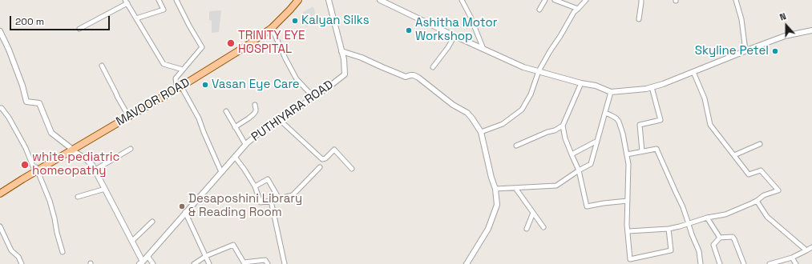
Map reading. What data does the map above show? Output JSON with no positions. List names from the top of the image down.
{
  "streets": {
    "main road": ["MAVOOR ROAD"],
    "street": ["PUTHIYARA ROAD"]
  },
  "places": [
    "Kalyan Silks",
    "Ashitha Motor Workshop",
    "TRINITY EYE HOSPITAL",
    "Skyline Petel",
    "Vasan Eye Care",
    "white pediatric homeopathy",
    "Desaposhini Library & Reading Room"
  ],
  "scale_bar": "200 m",
  "north": "top"
}
